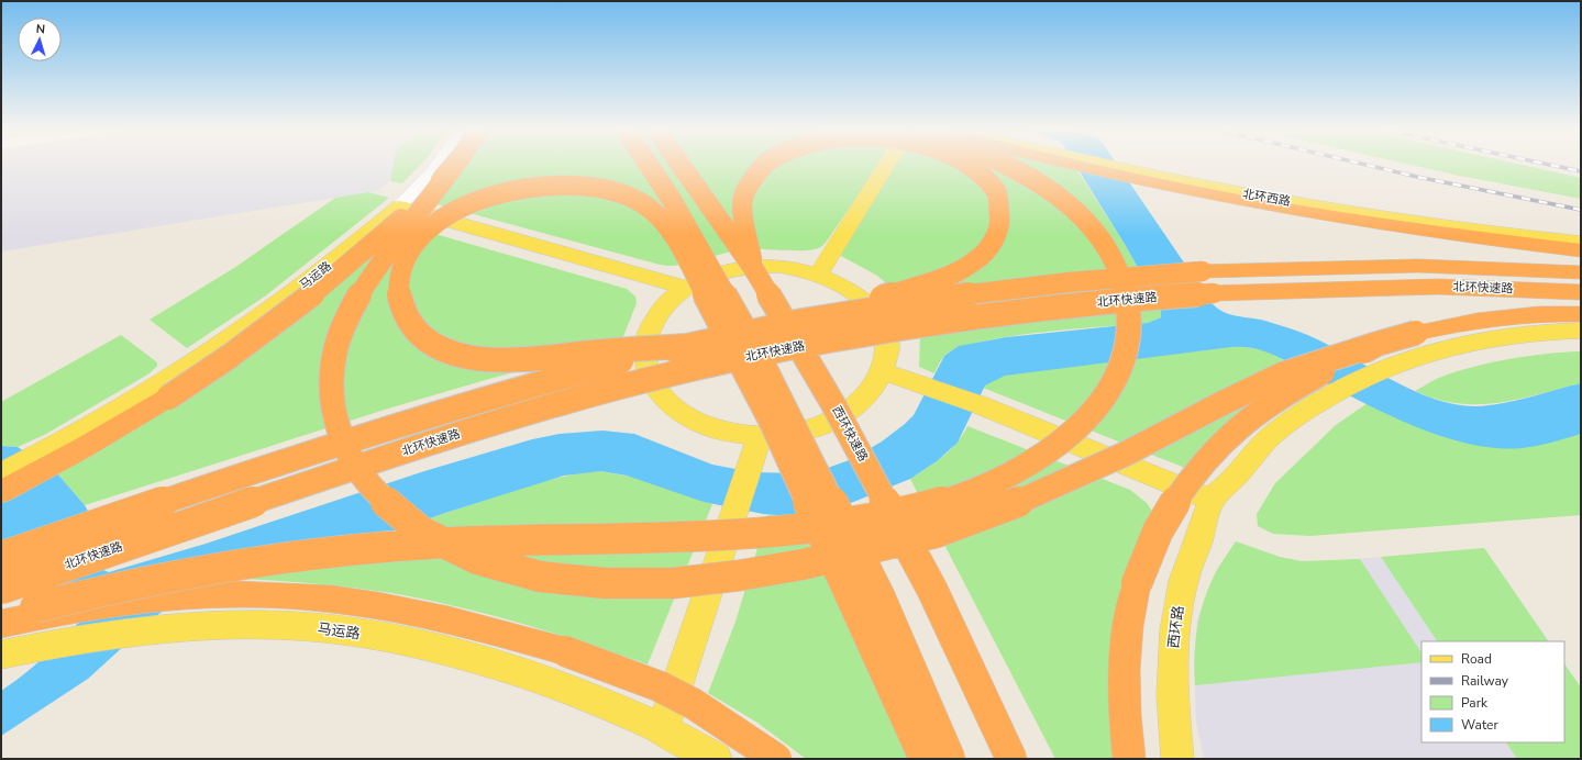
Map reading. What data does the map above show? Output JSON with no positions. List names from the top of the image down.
{
  "streets": {
    "highway": ["北环快速路", "西环快速路"],
    "main road": ["北环西路", "马运路", "西环路"]
  },
  "legend": [
    "Road",
    "Railway",
    "Park",
    "Water"
  ],
  "north": "top"
}
